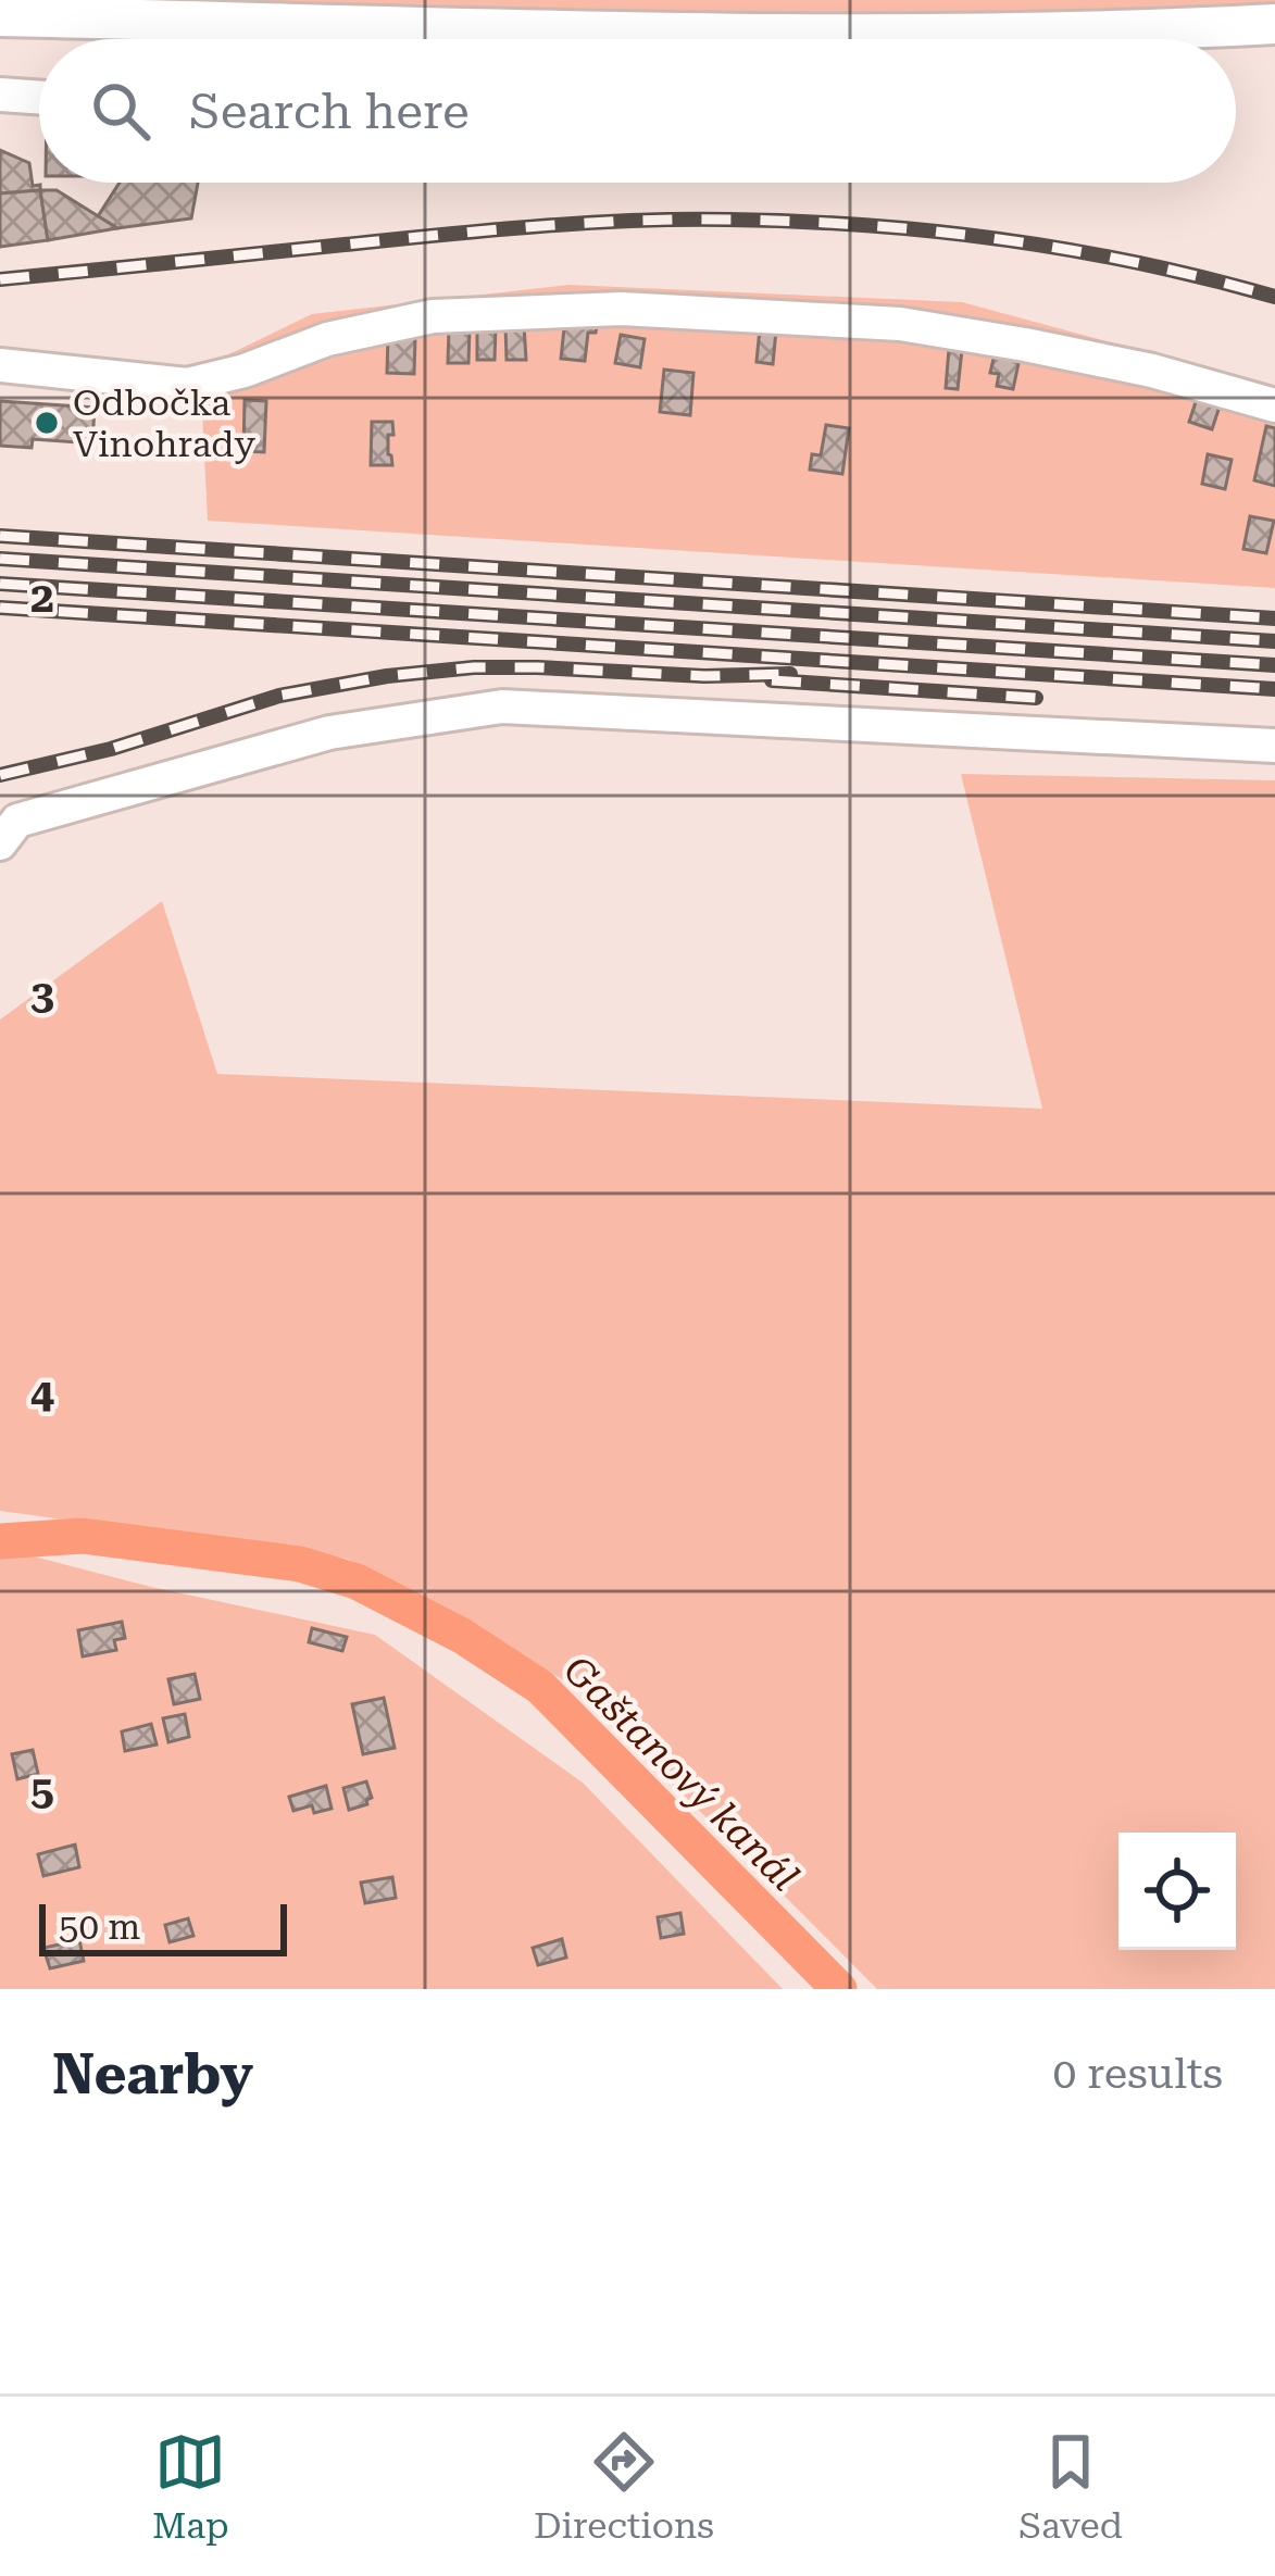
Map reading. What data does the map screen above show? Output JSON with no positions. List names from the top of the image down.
{
  "water": ["Gaštanový kanál"],
  "places": ["Odbočka Vinohrady"],
  "scale_bar": "50 m",
  "page": {
    "search": "Search here",
    "scale": "50 m",
    "heading": ["Nearby", "0 results"],
    "nav": ["Map", "Directions", "Saved"]
  },
  "grid": {
    "rows": [
      "2",
      "3",
      "4",
      "5"
    ]
  }
}
